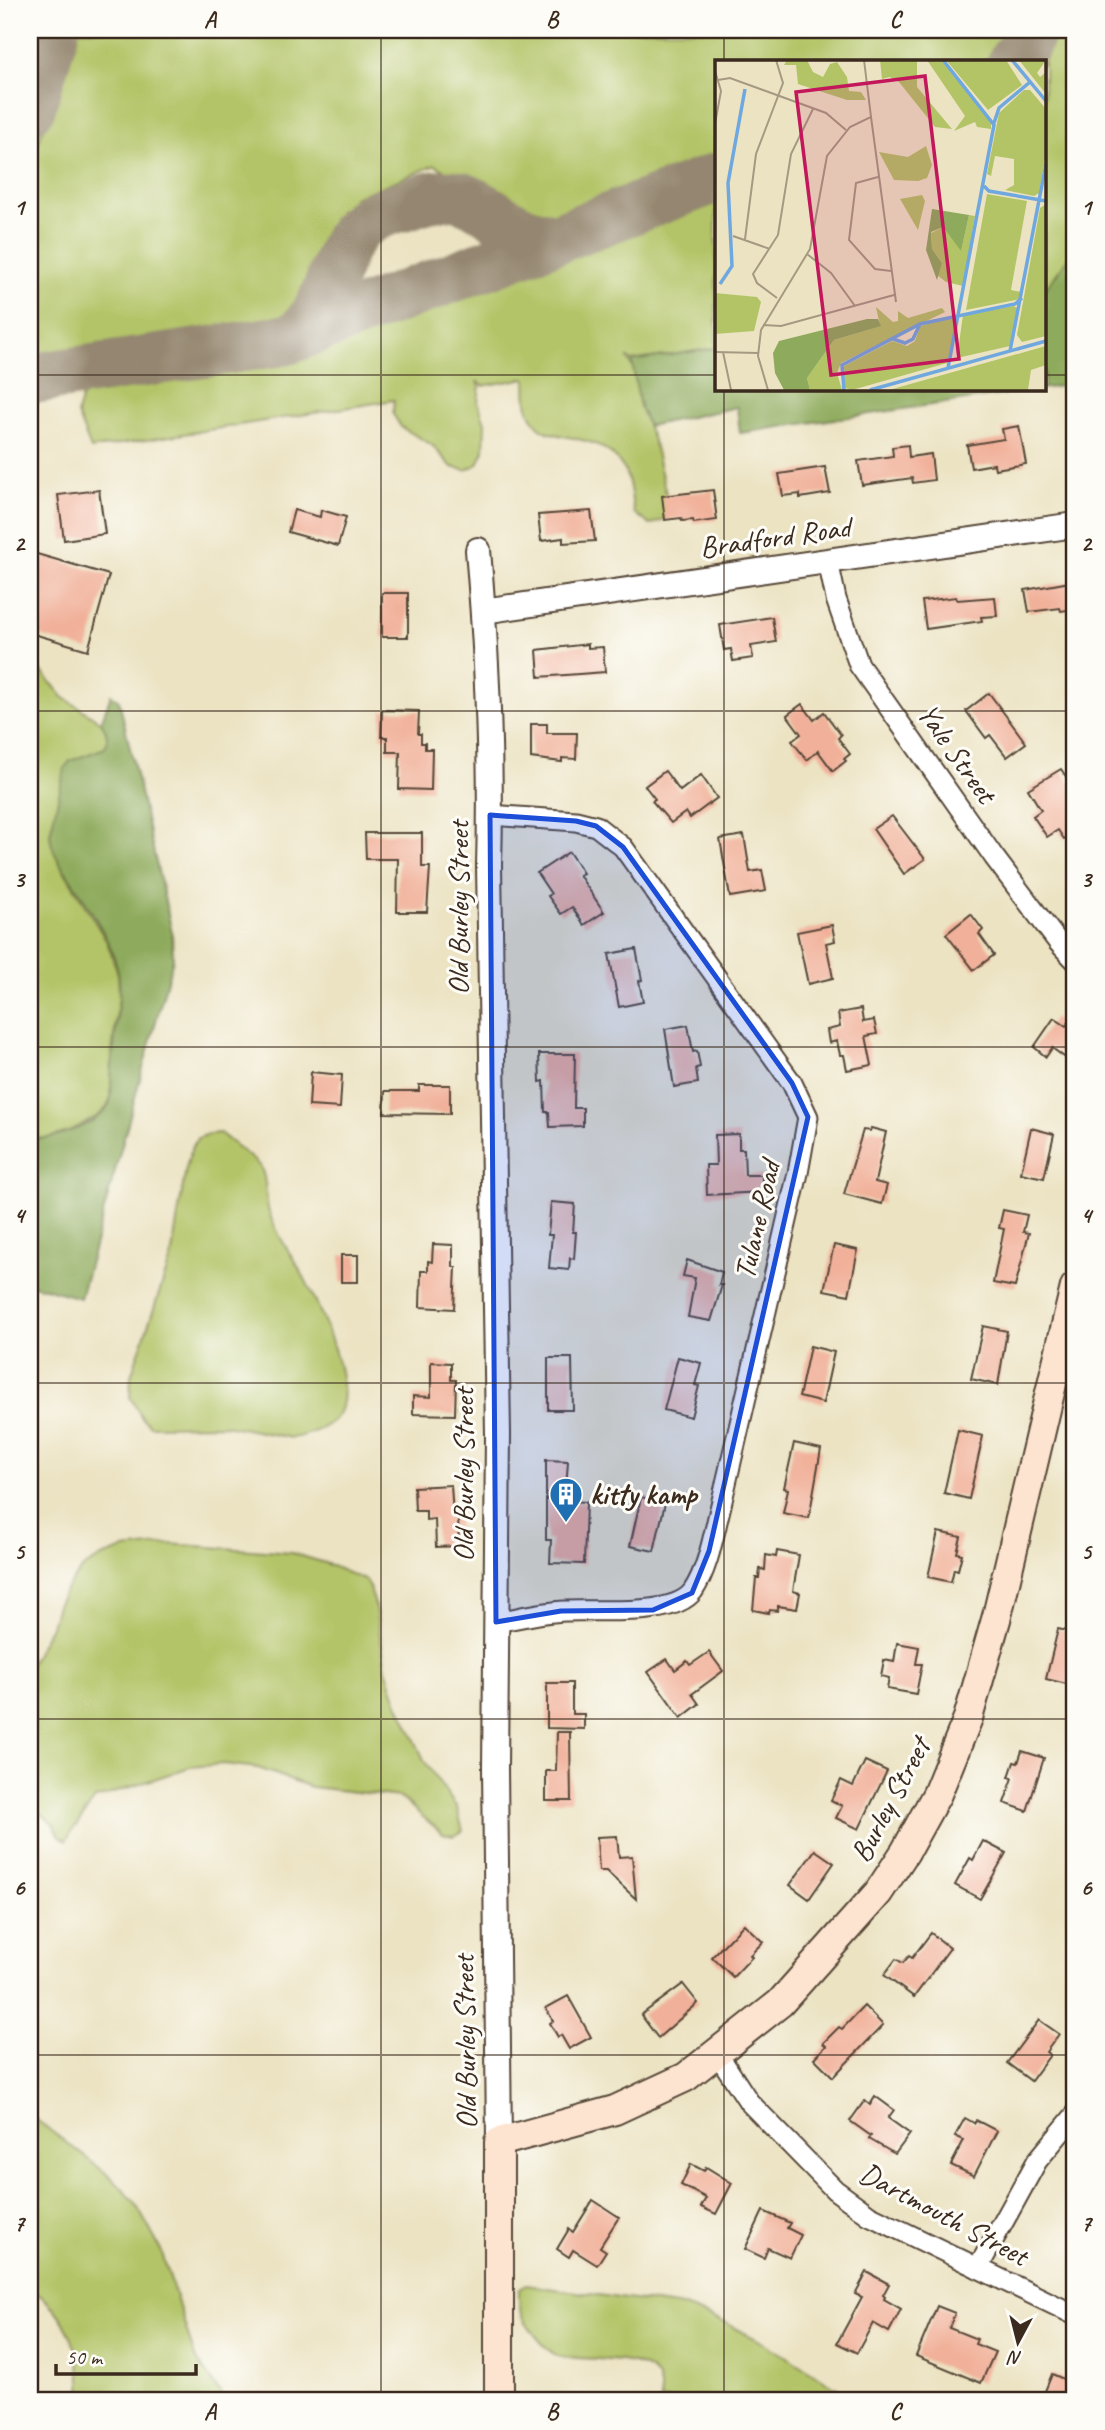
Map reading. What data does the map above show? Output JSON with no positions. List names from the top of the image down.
{
  "streets": {
    "main road": ["Old Burley Street", "Burley Street"],
    "street": [
      "Bradford Road",
      "Yale Street",
      "Tulane Road",
      "Dartmouth Street"
    ]
  },
  "crossings": [
    ["Bradford Road", "Yale Street"],
    ["Bradford Road", "Old Burley Street"],
    ["Old Burley Street", "Tulane Road"],
    ["Old Burley Street", "Burley Street"],
    ["Burley Street", "Dartmouth Street"]
  ],
  "places": {
    "building": ["kitty kamp"]
  },
  "scale_bar": "50 m",
  "north": "bottom",
  "grid": {
    "columns": ["A", "B", "C"],
    "rows": [
      "1",
      "2",
      "3",
      "4",
      "5",
      "6",
      "7"
    ]
  }
}
